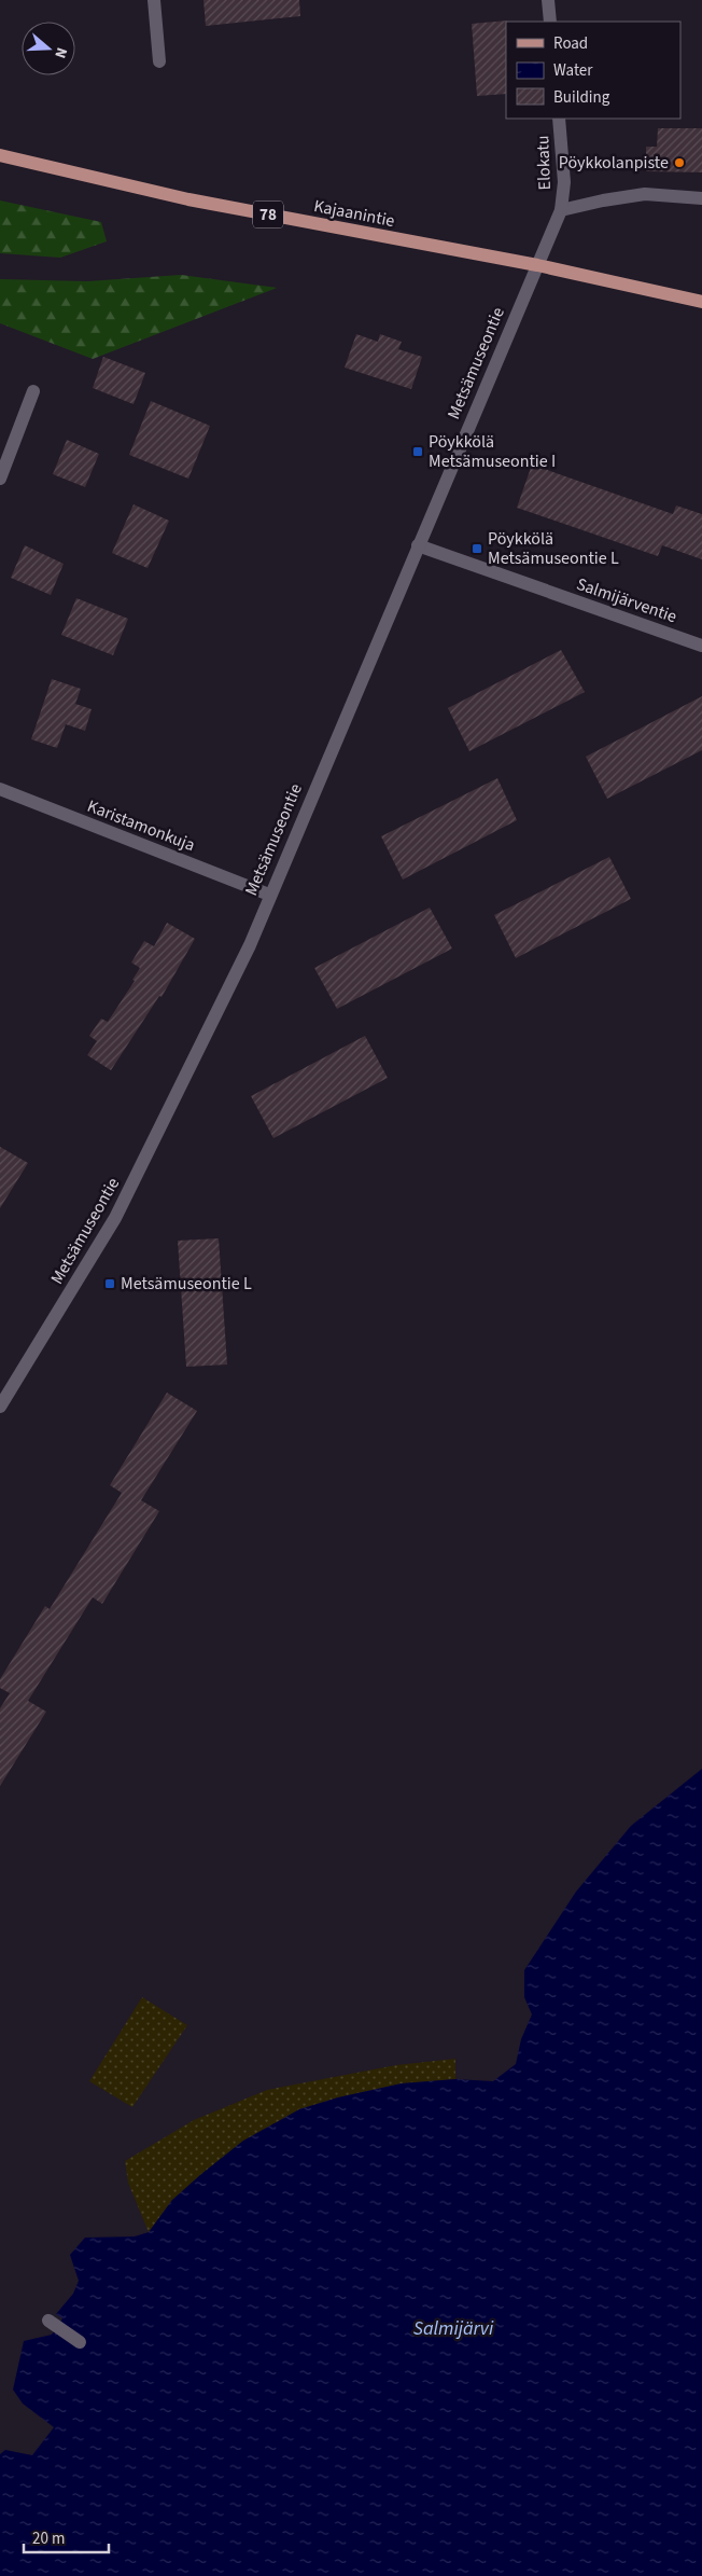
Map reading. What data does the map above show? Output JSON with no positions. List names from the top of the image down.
{
  "streets": {
    "main road": ["Kajaanintie", "78"],
    "street": [
      "Elokatu",
      "Metsämuseontie",
      "Salmijärventie",
      "Karistamonkuja"
    ]
  },
  "crossings": [
    ["Elokatu", "Kajaanintie"],
    ["Elokatu", "Metsämuseontie"],
    ["Kajaanintie", "Metsämuseontie"],
    ["Metsämuseontie", "Salmijärventie"],
    ["Metsämuseontie", "Karistamonkuja"]
  ],
  "water": ["Salmijärvi"],
  "places": {
    "other": ["Pöykkolanpiste"],
    "transit": ["Pöykkölä Metsämuseontie I", "Pöykkölä Metsämuseontie L", "Metsämuseontie L"]
  },
  "legend": ["Road", "Water", "Building"],
  "scale_bar": "20 m",
  "north": "right"
}
